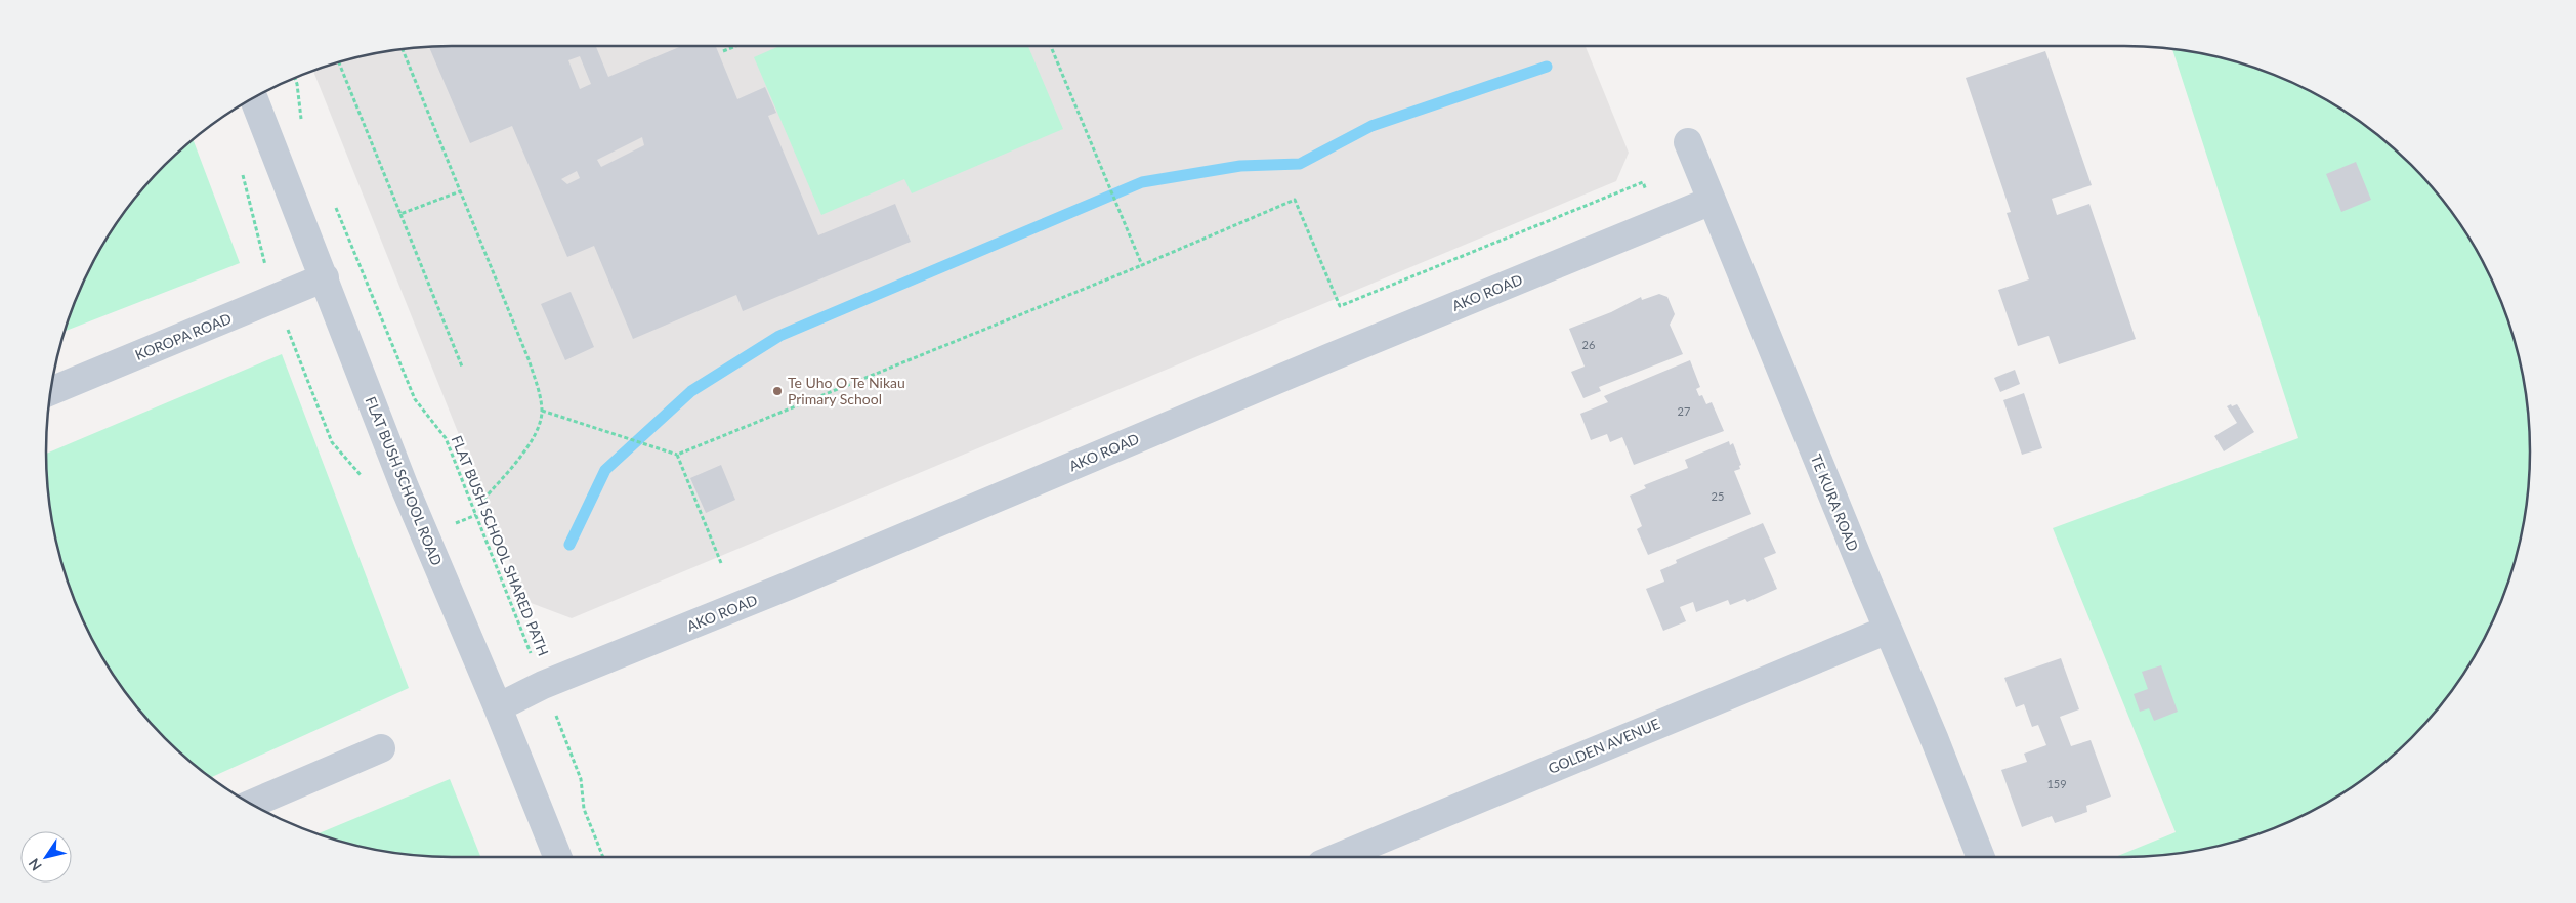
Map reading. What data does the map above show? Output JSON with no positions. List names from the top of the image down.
{
  "streets": {
    "street": [
      "AKO ROAD",
      "KOROPA ROAD",
      "FLAT BUSH SCHOOL ROAD",
      "TE KURA ROAD",
      "GOLDEN AVENUE"
    ],
    "path": ["FLAT BUSH SCHOOL SHARED PATH"]
  },
  "crossings": [
    ["AKO ROAD", "FLAT BUSH SCHOOL ROAD"],
    ["AKO ROAD", "TE KURA ROAD"],
    ["AKO ROAD", "FLAT BUSH SCHOOL SHARED PATH"],
    ["KOROPA ROAD", "FLAT BUSH SCHOOL ROAD"],
    ["TE KURA ROAD", "GOLDEN AVENUE"]
  ],
  "places": ["Te Uho O Te Nikau Primary School"],
  "house_numbers": [
    "26",
    "27",
    "25",
    "159"
  ],
  "north": "bottom left"
}
